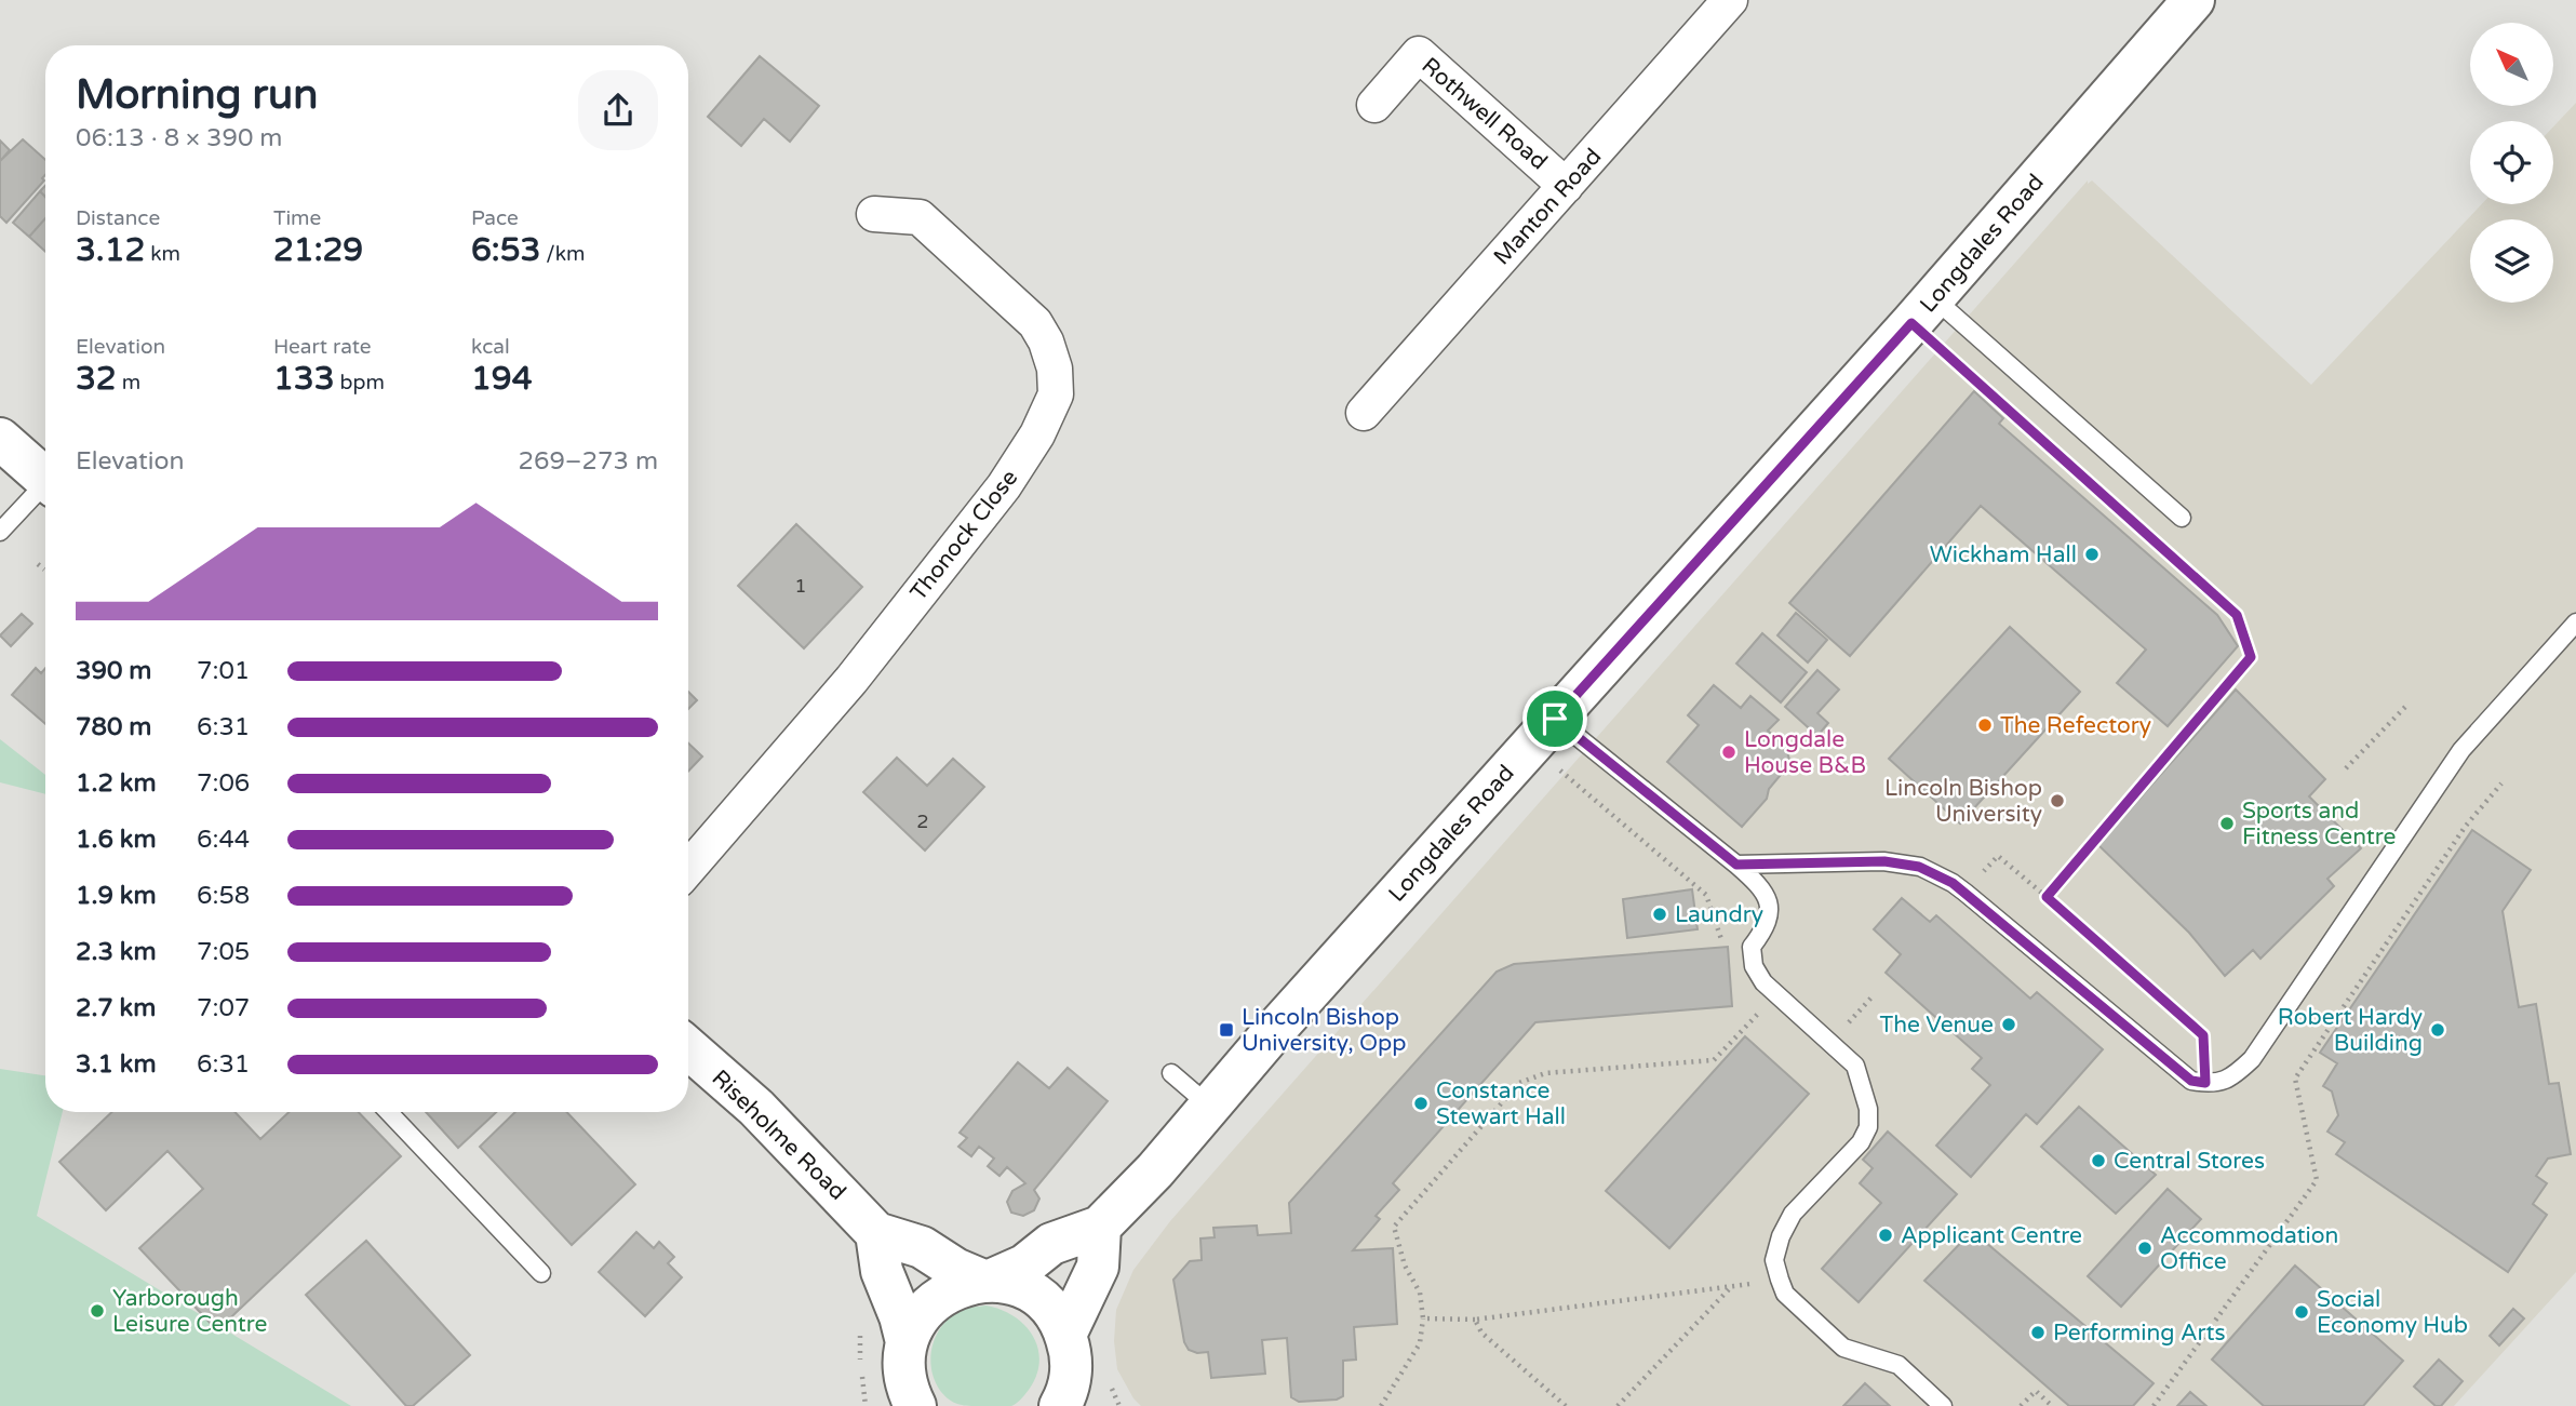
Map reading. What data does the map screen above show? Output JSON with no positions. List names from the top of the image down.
{
  "streets": {
    "main road": ["Longdales Road", "Riseholme Road"],
    "street": ["Rothwell Road", "Manton Road", "Thonock Close"]
  },
  "crossings": [
    ["Rothwell Road", "Manton Road"]
  ],
  "places": {
    "other": [
      "Wickham Hall",
      "The Refectory",
      "Longdale House B&B",
      "Lincoln Bishop University",
      "Sports and Fitness Centre",
      "Laundry",
      "The Venue",
      "Robert Hardy Building",
      "Constance Stewart Hall",
      "Central Stores",
      "Applicant Centre",
      "Accommodation Office",
      "Yarborough Leisure Centre",
      "Social Economy Hub",
      "Performing Arts"
    ],
    "transit": ["Lincoln Bishop University, Opp"]
  },
  "house_numbers": ["1", "2"],
  "north": "top left",
  "page": {
    "heading": ["Morning run", "06:13 · 8 × 390 m"],
    "stats": [
      ["Distance", "3.12 km"],
      ["Time", "21:29"],
      ["Pace", "6:53 /km"],
      ["Elevation", "32 m"],
      ["Heart rate", "133 bpm"],
      ["kcal", "194"]
    ],
    "chart": ["Elevation", "269–273 m"],
    "list": [
      {
        "name": "390 m",
        "note": "7:01"
      },
      {
        "name": "780 m",
        "note": "6:31"
      },
      {
        "name": "1.2 km",
        "note": "7:06"
      },
      {
        "name": "1.6 km",
        "note": "6:44"
      },
      {
        "name": "1.9 km",
        "note": "6:58"
      },
      {
        "name": "2.3 km",
        "note": "7:05"
      },
      {
        "name": "2.7 km",
        "note": "7:07"
      },
      {
        "name": "3.1 km",
        "note": "6:31"
      }
    ]
  }
}
